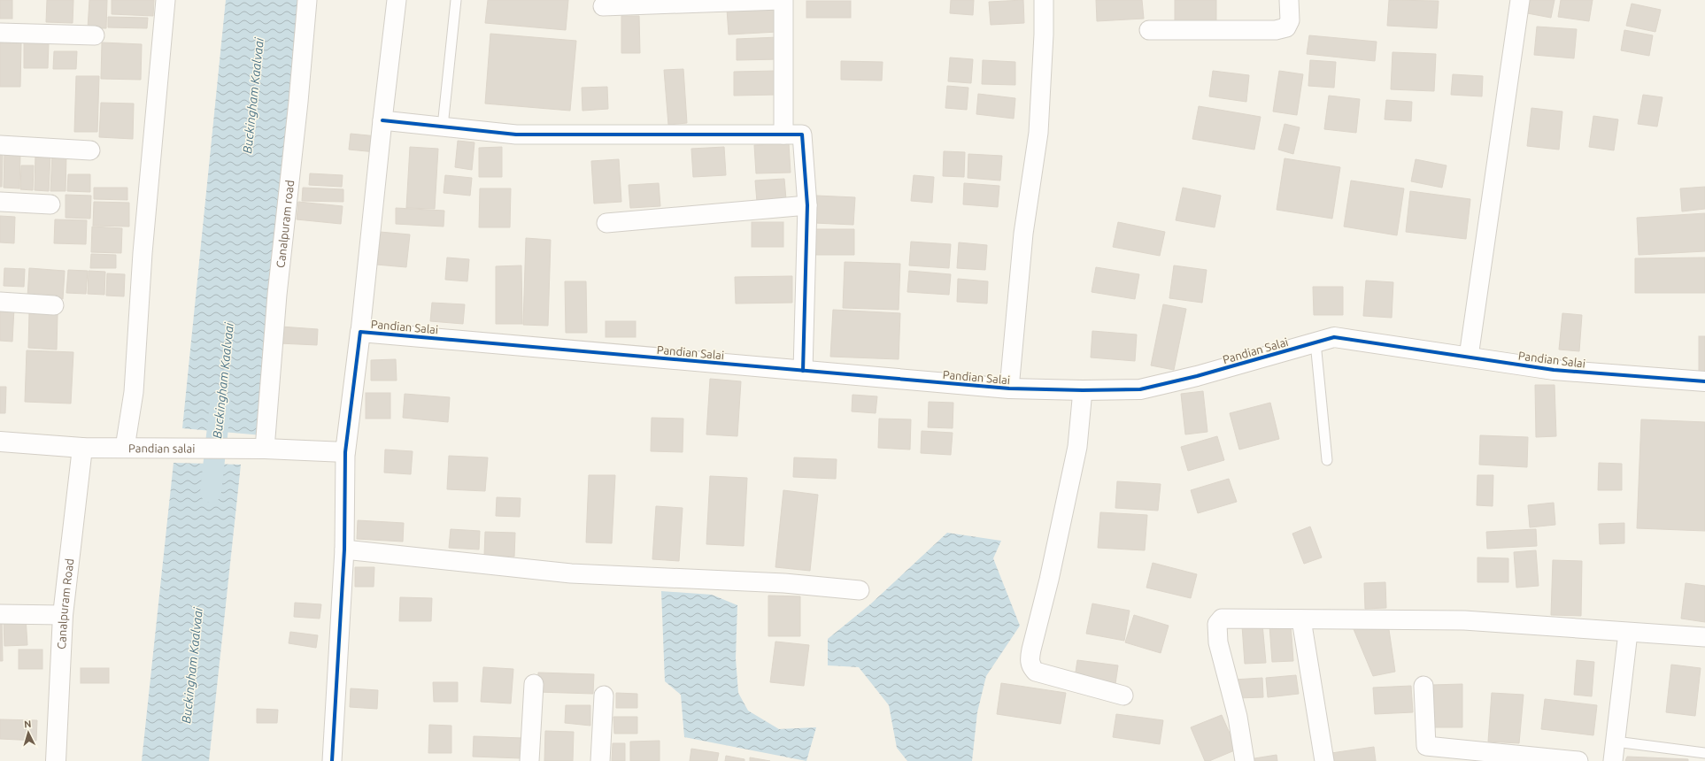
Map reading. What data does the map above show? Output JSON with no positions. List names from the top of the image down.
{
  "streets": {
    "street": [
      "Canalpuram road",
      "Pandian Salai",
      "Pandian salai",
      "Canalpuram Road"
    ]
  },
  "crossings": [
    ["Canalpuram road", "Pandian salai"],
    ["Pandian Salai", "Pandian salai"],
    ["Pandian salai", "Canalpuram Road"]
  ],
  "water": ["Buckingham Kaalvaai"],
  "north": "top"
}
